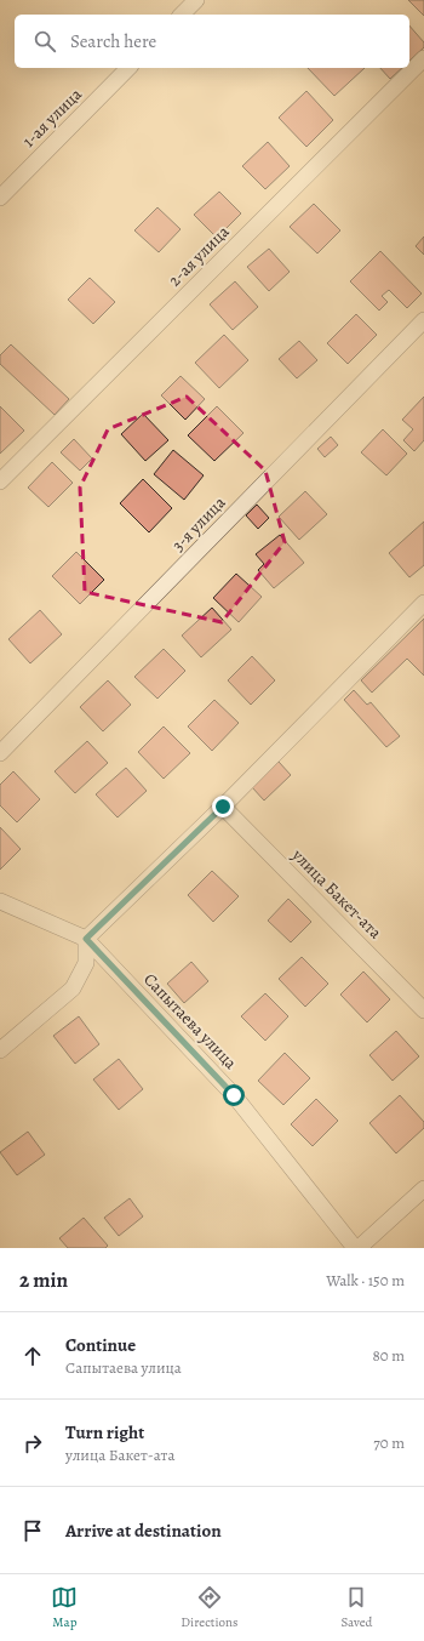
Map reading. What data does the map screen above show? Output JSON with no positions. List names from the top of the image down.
{
  "streets": {
    "street": [
      "1-ая улица",
      "2-ая улица",
      "3-я улица",
      "улица Бакет-ата",
      "Сапытаева улица"
    ]
  },
  "page": {
    "search": "Search here",
    "heading": ["2 min", "Walk · 150 m"],
    "list": [
      ["Continue", "Сапытаева улица", "80 m"],
      ["Turn right", "улица Бакет-ата", "70 m"],
      "Arrive at destination"
    ],
    "nav": ["Map", "Directions", "Saved"]
  }
}
